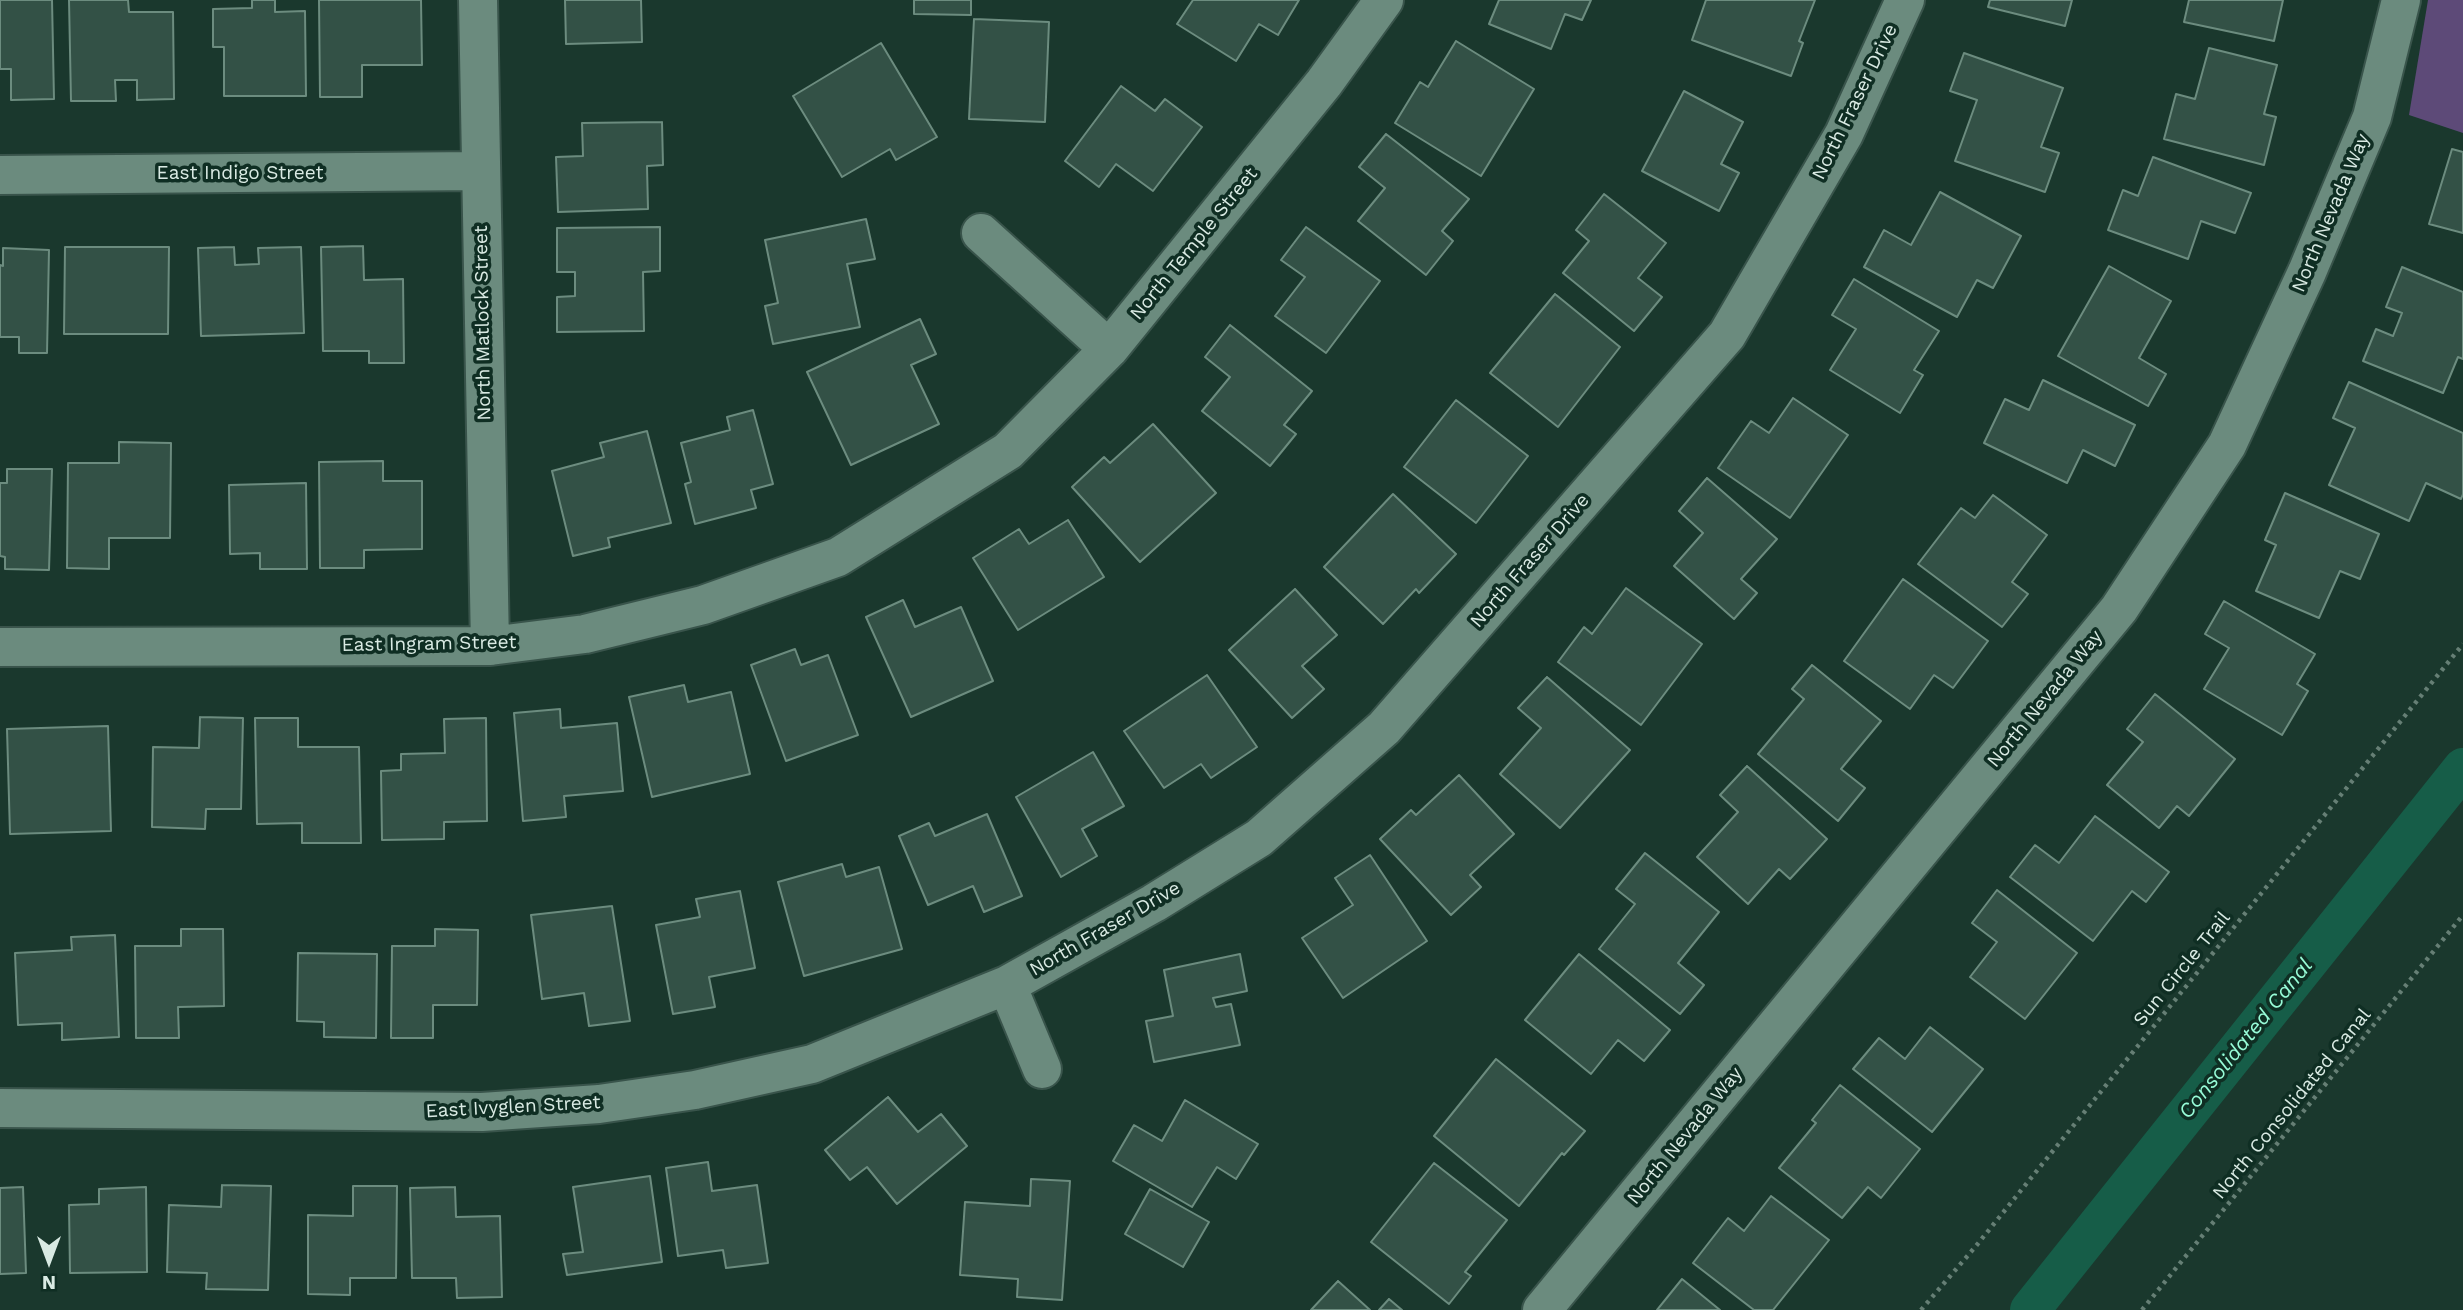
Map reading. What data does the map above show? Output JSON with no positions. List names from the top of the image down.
{
  "streets": {
    "street": [
      "North Fraser Drive",
      "East Indigo Street",
      "North Nevada Way",
      "North Temple Street",
      "North Matlock Street",
      "East Ingram Street",
      "East Ivyglen Street"
    ],
    "path": ["Sun Circle Trail", "North Consolidated Canal"]
  },
  "crossings": [
    ["North Fraser Drive", "East Ivyglen Street"],
    ["East Indigo Street", "North Matlock Street"],
    ["North Temple Street", "East Ingram Street"],
    ["North Matlock Street", "East Ingram Street"]
  ],
  "water": ["Consolidated Canal"],
  "north": "bottom"
}
